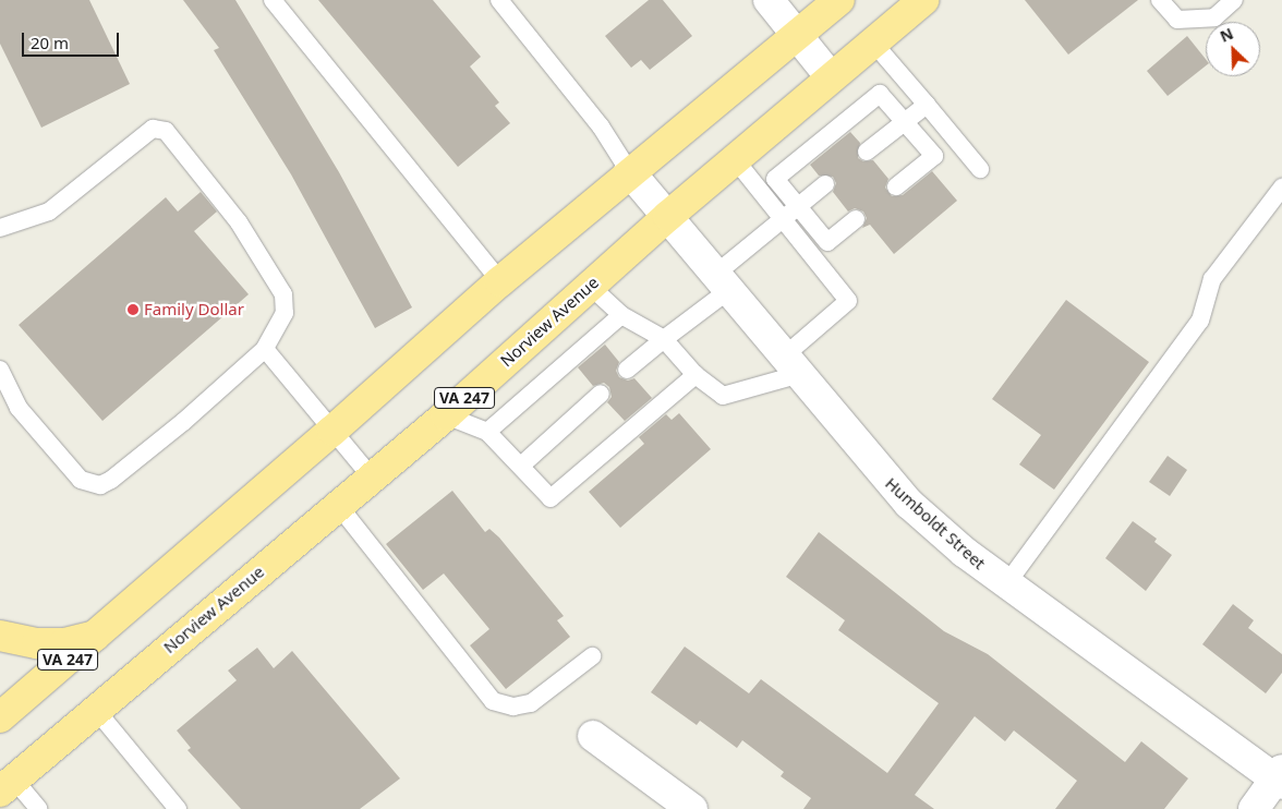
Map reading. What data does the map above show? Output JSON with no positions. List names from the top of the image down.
{
  "streets": {
    "main road": ["Norview Avenue", "VA 247"],
    "street": ["Humboldt Street"]
  },
  "crossings": [
    ["Norview Avenue", "Humboldt Street"],
    ["VA 247", "Humboldt Street"]
  ],
  "places": ["Family Dollar"],
  "scale_bar": "20 m",
  "north": "top left"
}
